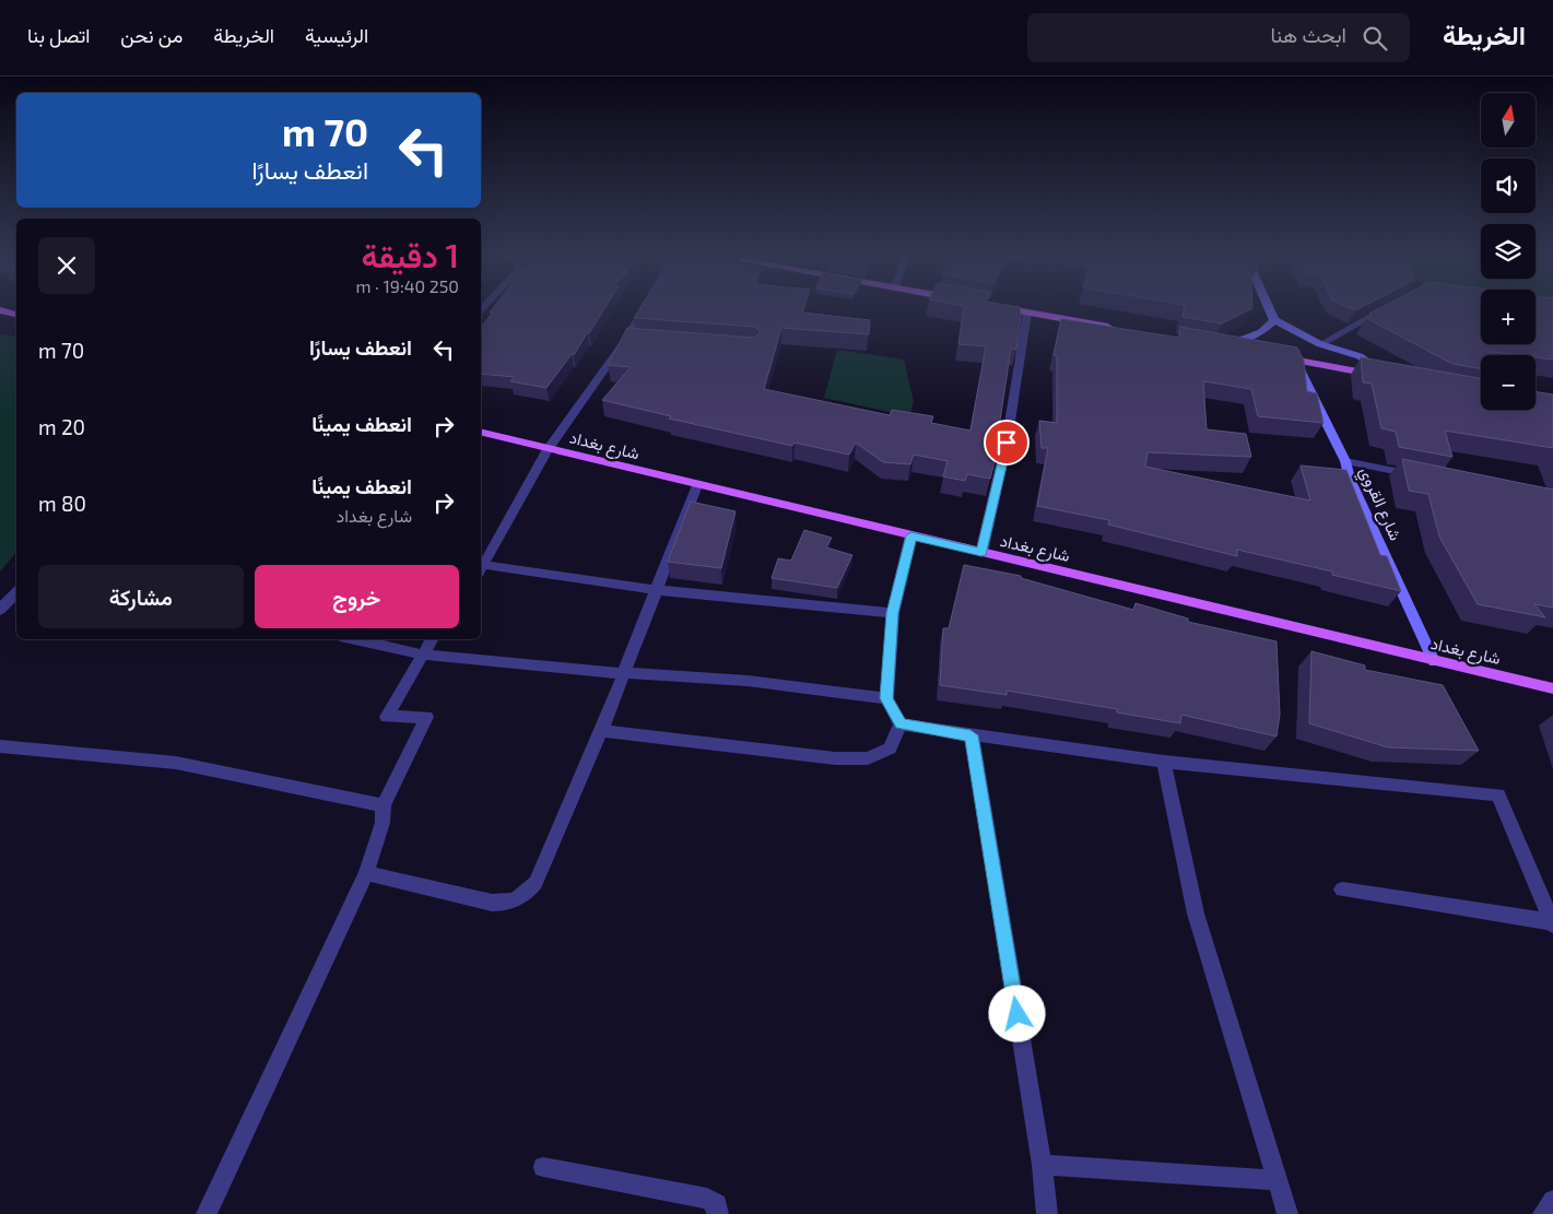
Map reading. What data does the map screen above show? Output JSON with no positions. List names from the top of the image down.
{
  "streets": {
    "main road": ["شارع بغداد", "شارع القروي"]
  },
  "crossings": [
    ["شارع بغداد", "شارع القروي"]
  ],
  "north": "top",
  "page": {
    "header": "الخريطة",
    "search": "ابحث هنا",
    "nav": [
      "الرئيسية",
      "الخريطة",
      "من نحن",
      "اتصل بنا"
    ],
    "map_buttons": ["+", "−"],
    "turn": ["70 m", "انعطف يسارًا"],
    "heading": ["1 دقيقة", "250 m · 19:40"],
    "list": [
      {
        "name": "انعطف يسارًا",
        "value": "70 m"
      },
      {
        "name": "انعطف يمينًا",
        "value": "20 m"
      },
      {
        "name": "انعطف يمينًا",
        "note": "شارع بغداد",
        "value": "80 m"
      }
    ],
    "buttons": ["خروج", "مشاركة"]
  }
}
